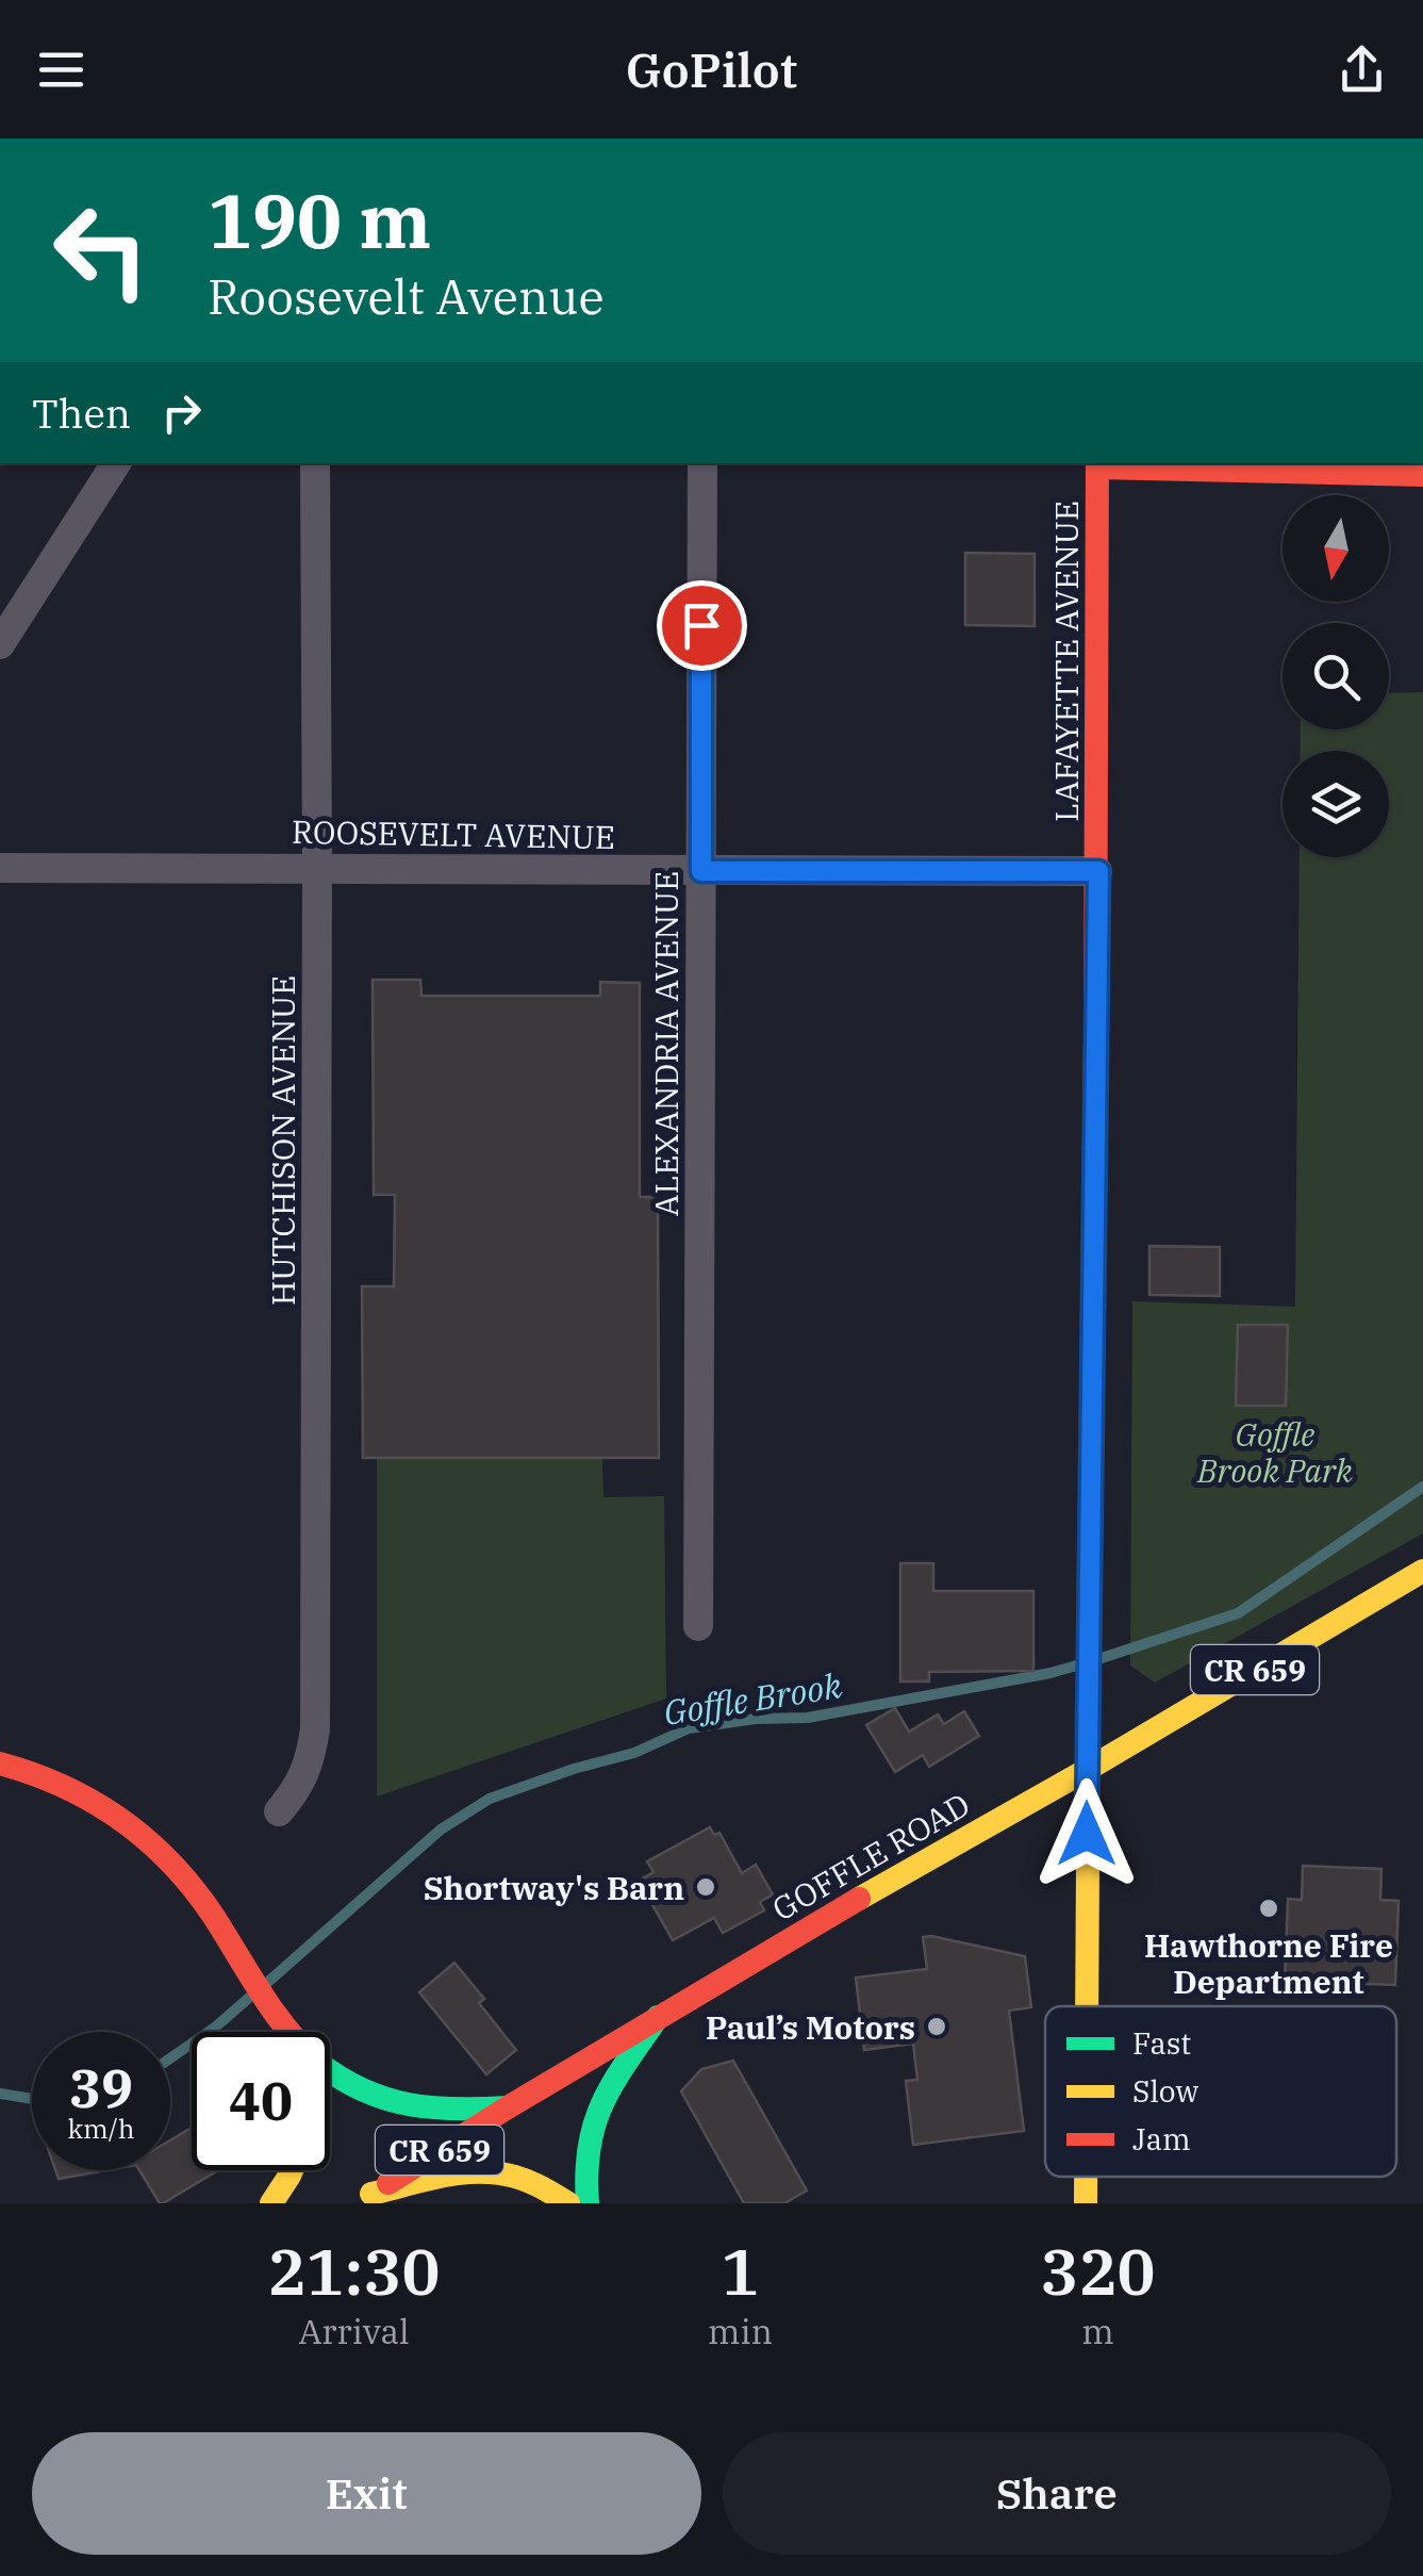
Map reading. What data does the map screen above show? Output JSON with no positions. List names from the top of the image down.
{
  "streets": {
    "main road": ["LAFAYETTE AVENUE", "CR 659", "GOFFLE ROAD"],
    "street": ["ROOSEVELT AVENUE", "ALEXANDRIA AVENUE", "HUTCHISON AVENUE"]
  },
  "crossings": [
    ["LAFAYETTE AVENUE", "ROOSEVELT AVENUE"],
    ["LAFAYETTE AVENUE", "GOFFLE ROAD"],
    ["ROOSEVELT AVENUE", "ALEXANDRIA AVENUE"],
    ["ROOSEVELT AVENUE", "HUTCHISON AVENUE"]
  ],
  "water": ["Goffle Brook"],
  "parks": ["Goffle Brook Park"],
  "places": ["Shortway's Barn", "Hawthorne Fire Department", "Paul’s Motors"],
  "legend": ["Fast", "Slow", "Jam"],
  "north": "bottom",
  "page": {
    "header": "GoPilot",
    "turn": ["190 m", "Roosevelt Avenue"],
    "then": "Then",
    "speed": "39 km/h",
    "limit": "40",
    "eta": [
      "21:30",
      "Arrival",
      "1",
      "min",
      "320",
      "m"
    ],
    "buttons": ["Exit", "Share"]
  }
}
